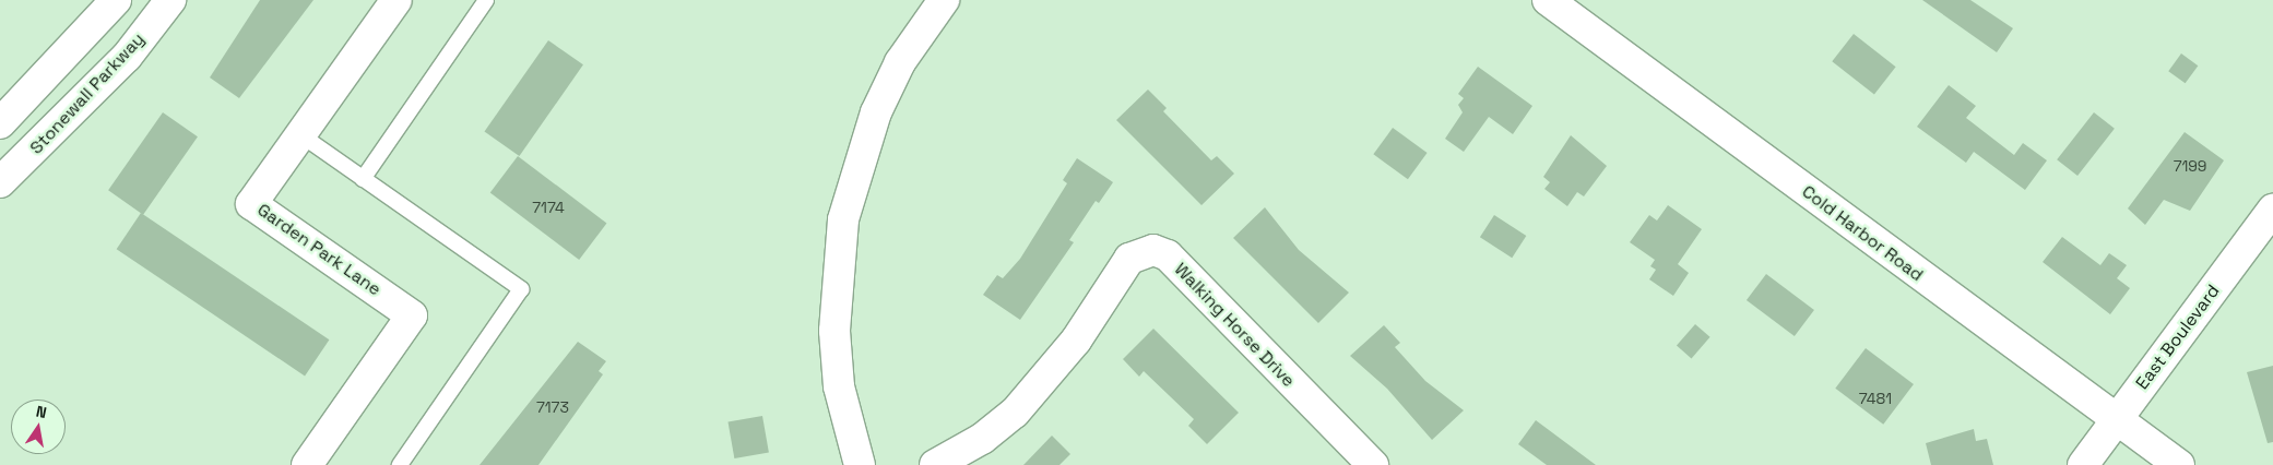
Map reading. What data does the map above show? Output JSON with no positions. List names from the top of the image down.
{
  "streets": {
    "street": [
      "Stonewall Parkway",
      "Cold Harbor Road",
      "Garden Park Lane",
      "Walking Horse Drive",
      "East Boulevard"
    ]
  },
  "crossings": [
    ["Cold Harbor Road", "East Boulevard"]
  ],
  "house_numbers": [
    "7199",
    "7174",
    "7481",
    "7173"
  ],
  "north": "top"
}
